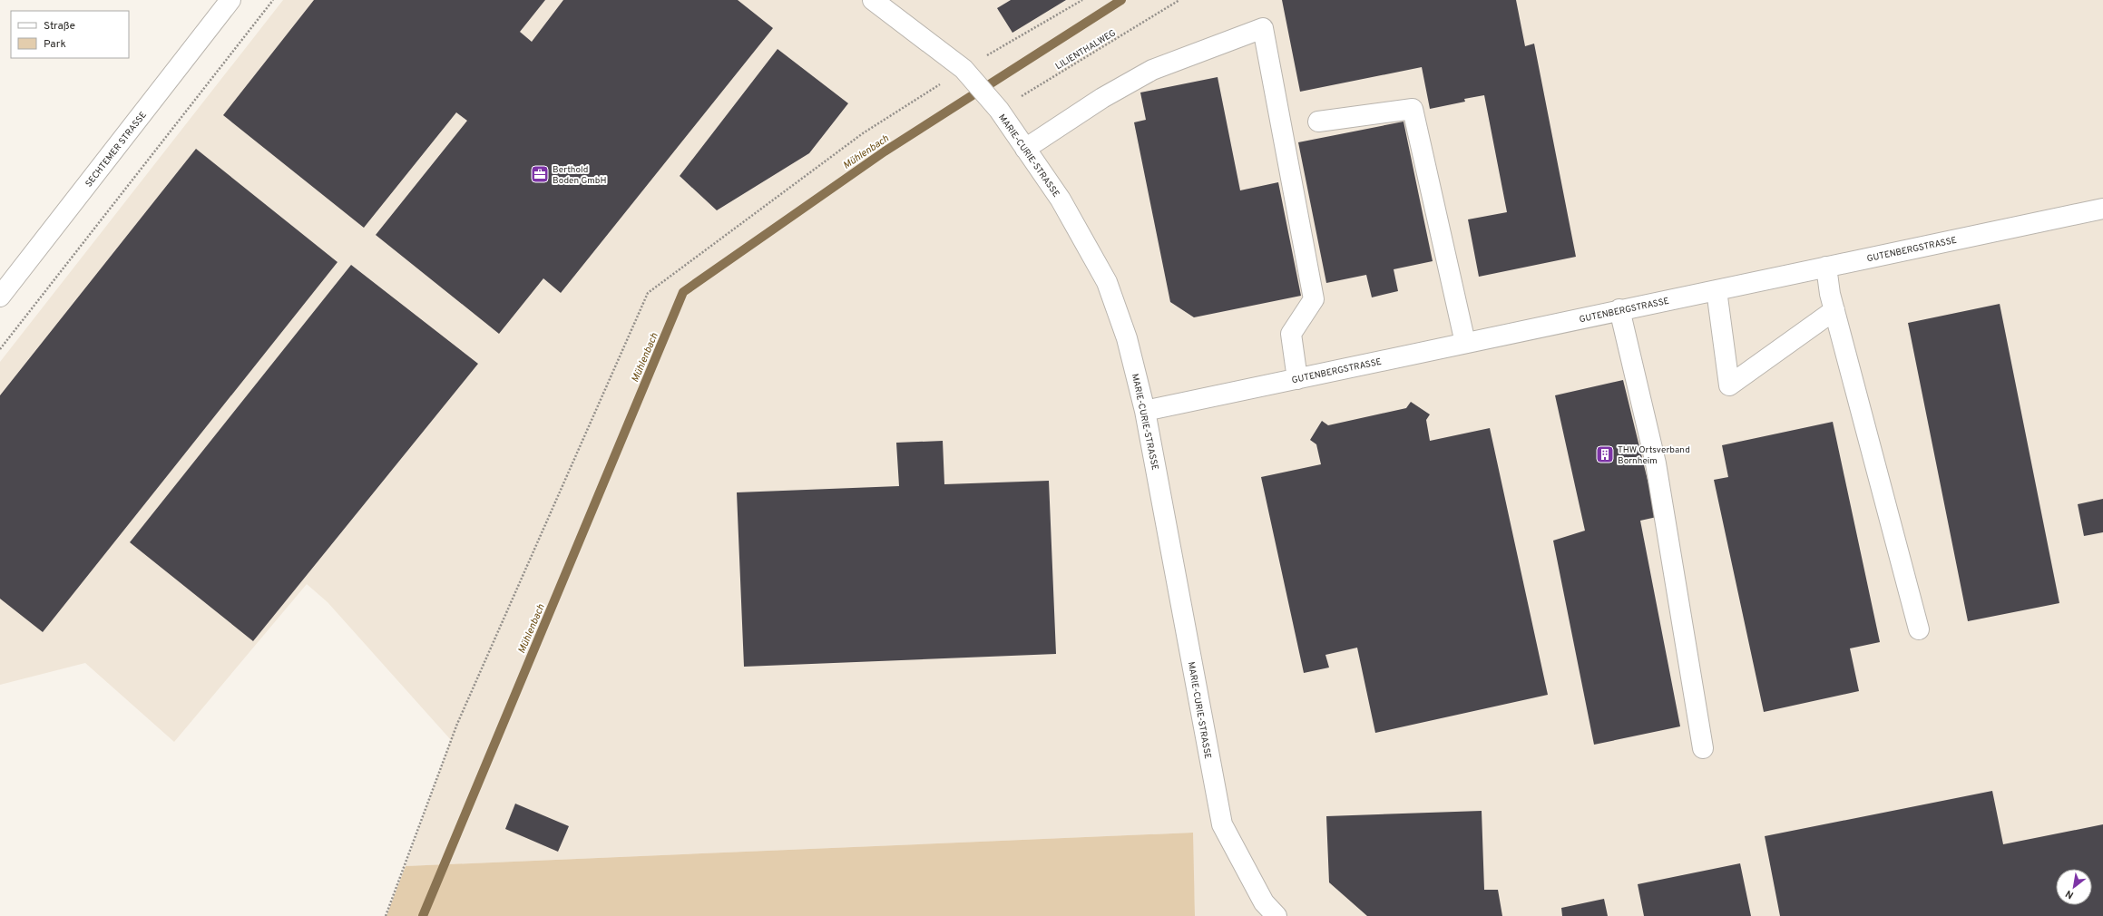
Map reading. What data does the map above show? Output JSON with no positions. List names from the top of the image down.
{
  "streets": {
    "street": ["SECHTEMER STRASSE", "MARIE-CURIE-STRASSE", "GUTENBERGSTRASSE"],
    "path": ["LILIENTHALWEG"]
  },
  "crossings": [
    ["LILIENTHALWEG", "MARIE-CURIE-STRASSE"],
    ["MARIE-CURIE-STRASSE", "GUTENBERGSTRASSE"]
  ],
  "water": ["Mühlenbach"],
  "places": {
    "office": ["Berthold Boden GmbH"],
    "building": ["THW Ortsverband Bornheim"]
  },
  "legend": ["Straße", "Park"],
  "north": "bottom left"
}
